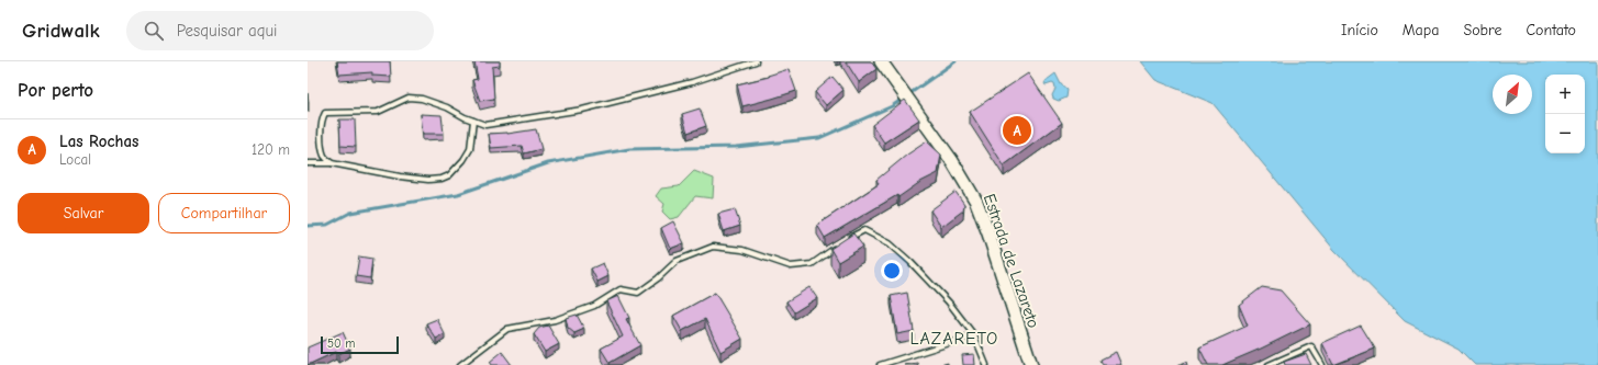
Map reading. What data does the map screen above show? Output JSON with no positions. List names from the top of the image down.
{
  "streets": {
    "street": ["Estrada de Lazareto"]
  },
  "districts": ["LAZARETO"],
  "scale_bar": "50 m",
  "north": "top right",
  "page": {
    "header": "Gridwalk",
    "search": "Pesquisar aqui",
    "nav": [
      "Início",
      "Mapa",
      "Sobre",
      "Contato"
    ],
    "heading": "Por perto",
    "map_buttons": ["+", "−"],
    "pins": "A",
    "list": [
      {
        "mark": "A",
        "name": "Las Rochas",
        "note": "Local",
        "value": "120 m"
      }
    ],
    "buttons": ["Salvar", "Compartilhar"],
    "scale": "50 m"
  }
}
